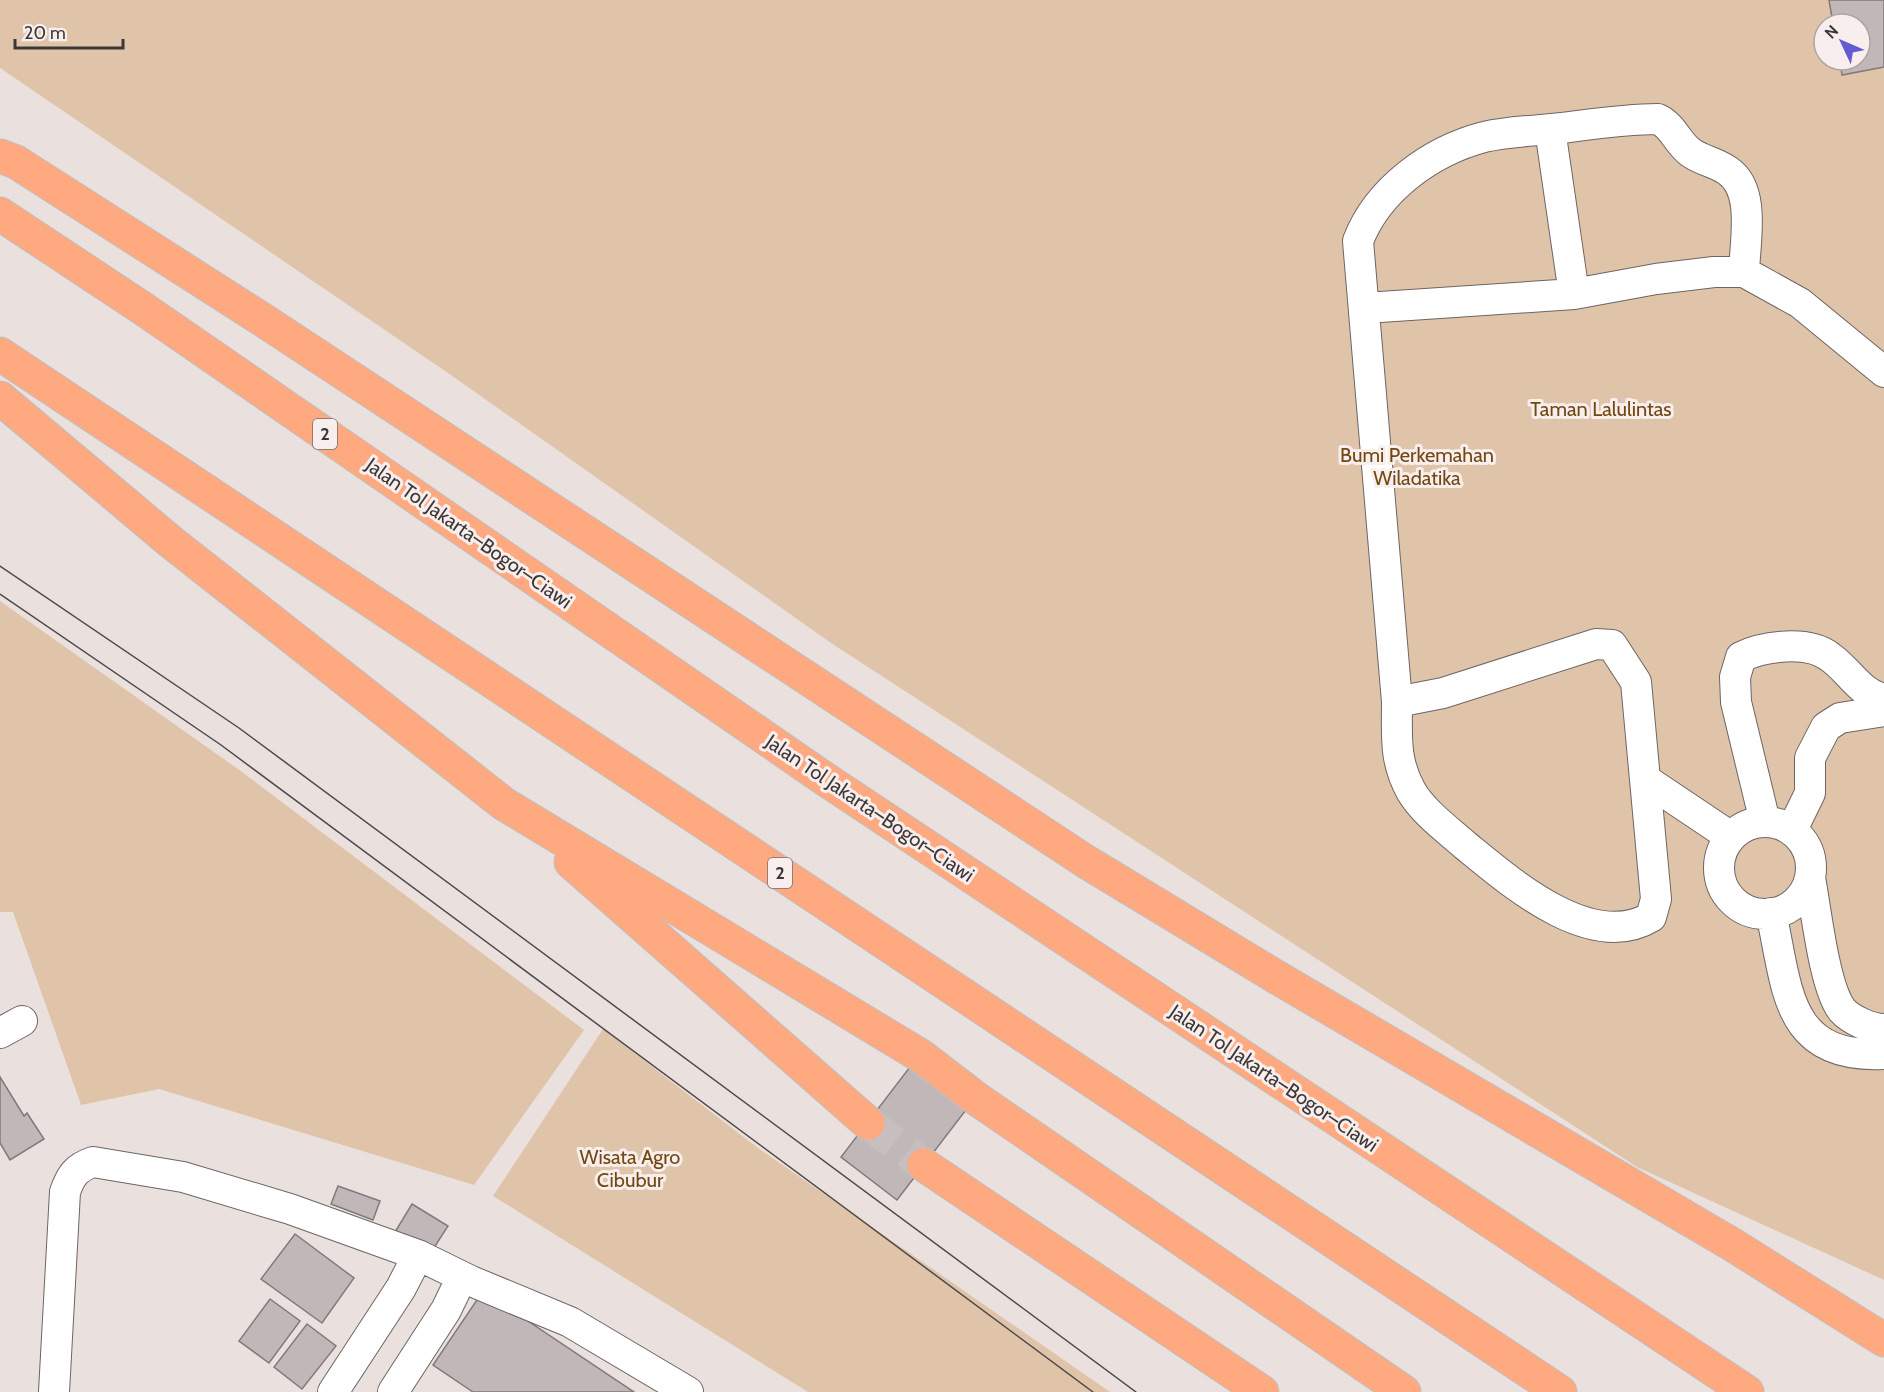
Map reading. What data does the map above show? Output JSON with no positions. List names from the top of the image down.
{
  "streets": {
    "highway": ["2", "Jalan Tol Jakarta–Bogor–Ciawi"]
  },
  "parks": ["Taman Lalulintas", "Bumi Perkemahan Wiladatika", "Wisata Agro Cibubur"],
  "scale_bar": "20 m",
  "north": "top left"
}
